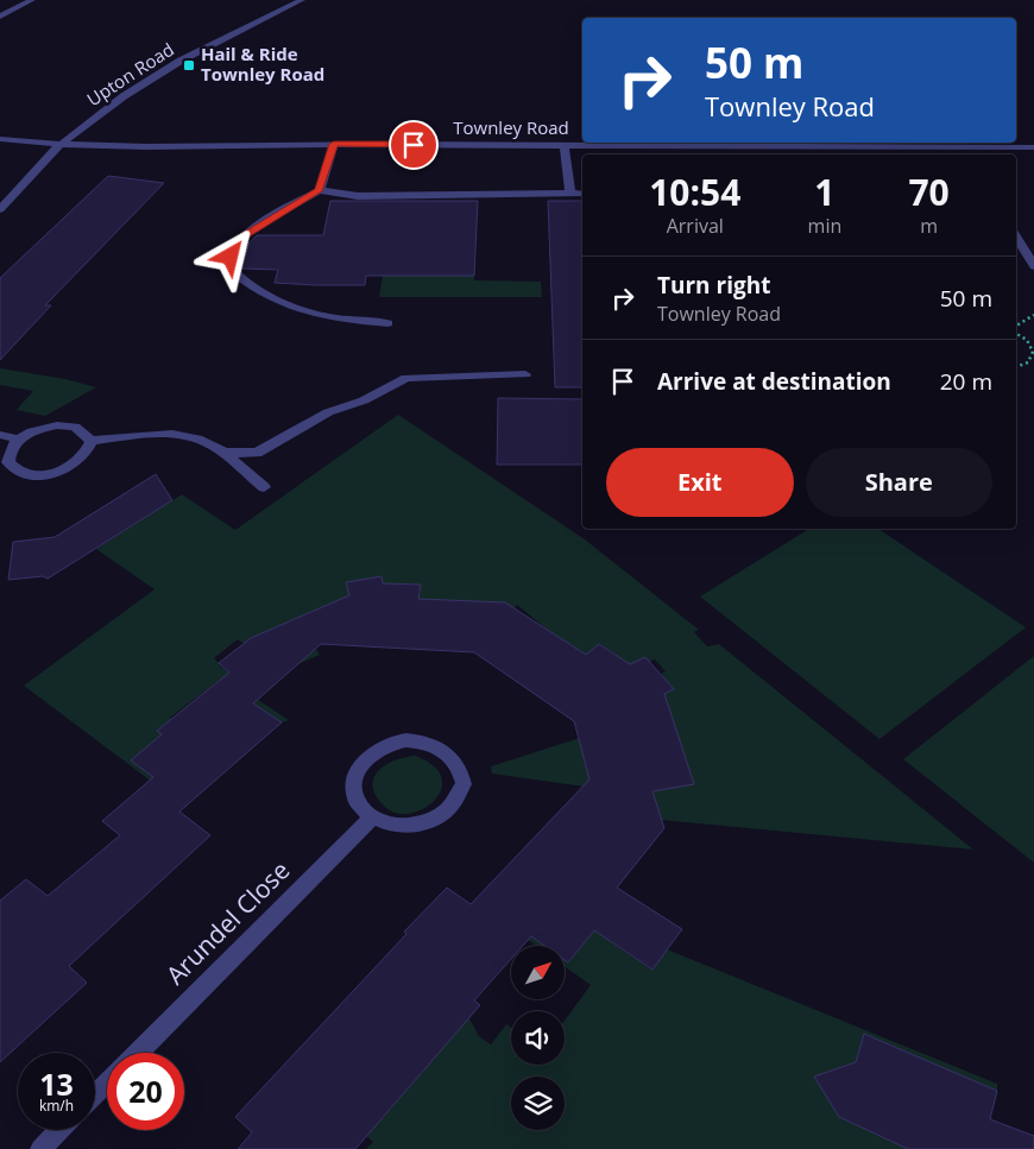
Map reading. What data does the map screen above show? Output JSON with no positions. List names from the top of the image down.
{
  "streets": {
    "street": ["Upton Road", "Townley Road", "Arundel Close"]
  },
  "crossings": [
    ["Upton Road", "Townley Road"]
  ],
  "places": {
    "transit": ["Hail & Ride Townley Road"]
  },
  "north": "top right",
  "page": {
    "turn": ["50 m", "Townley Road"],
    "eta": [
      "10:54",
      "Arrival",
      "1",
      "min",
      "70",
      "m"
    ],
    "list": [
      {
        "name": "Turn right",
        "note": "Townley Road",
        "value": "50 m"
      },
      {
        "name": "Arrive at destination",
        "value": "20 m"
      }
    ],
    "buttons": ["Exit", "Share"],
    "speed": "13 km/h",
    "limit": "20"
  }
}
